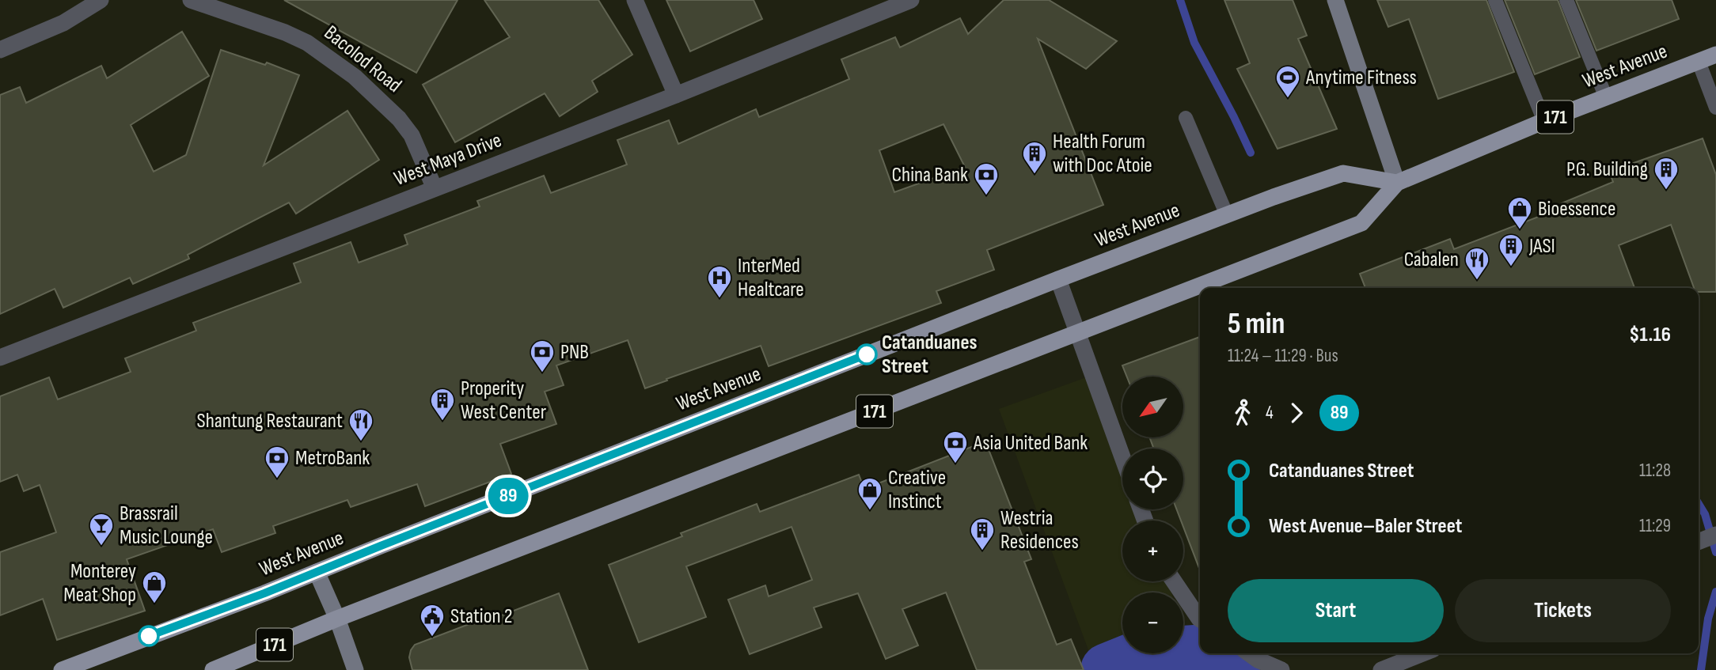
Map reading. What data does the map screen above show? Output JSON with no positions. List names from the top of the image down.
{
  "streets": {
    "main road": ["West Avenue", "171"],
    "street": ["Bacolod Road", "West Maya Drive"]
  },
  "crossings": [
    ["Bacolod Road", "West Maya Drive"]
  ],
  "places": {
    "sports": ["Anytime Fitness"],
    "building": [
      "Health Forum with Doc Atoie",
      "P.G. Building",
      "JASI",
      "Properity West Center",
      "Westria Residences"
    ],
    "bank": [
      "China Bank",
      "PNB",
      "Asia United Bank",
      "MetroBank"
    ],
    "shop": ["Bioessence", "Creative Instinct", "Monterey Meat Shop"],
    "restaurant": ["Cabalen", "Shantung Restaurant"],
    "hospital": ["InterMed Healtcare"],
    "other": ["Catanduanes Street"],
    "bar": ["Brassrail Music Lounge"],
    "public building": ["Station 2"]
  },
  "lines": ["bus line 89"],
  "north": "bottom left",
  "page": {
    "on_map": "89",
    "heading": ["5 min", "11:24 – 11:29 · Bus", "$1.16"],
    "map_buttons": ["+", "−"],
    "legs": ["4", "89"],
    "list": [
      {
        "name": "Catanduanes Street",
        "value": "11:28"
      },
      {
        "name": "West Avenue–Baler Street",
        "value": "11:29"
      }
    ],
    "buttons": ["Start", "Tickets"]
  }
}
